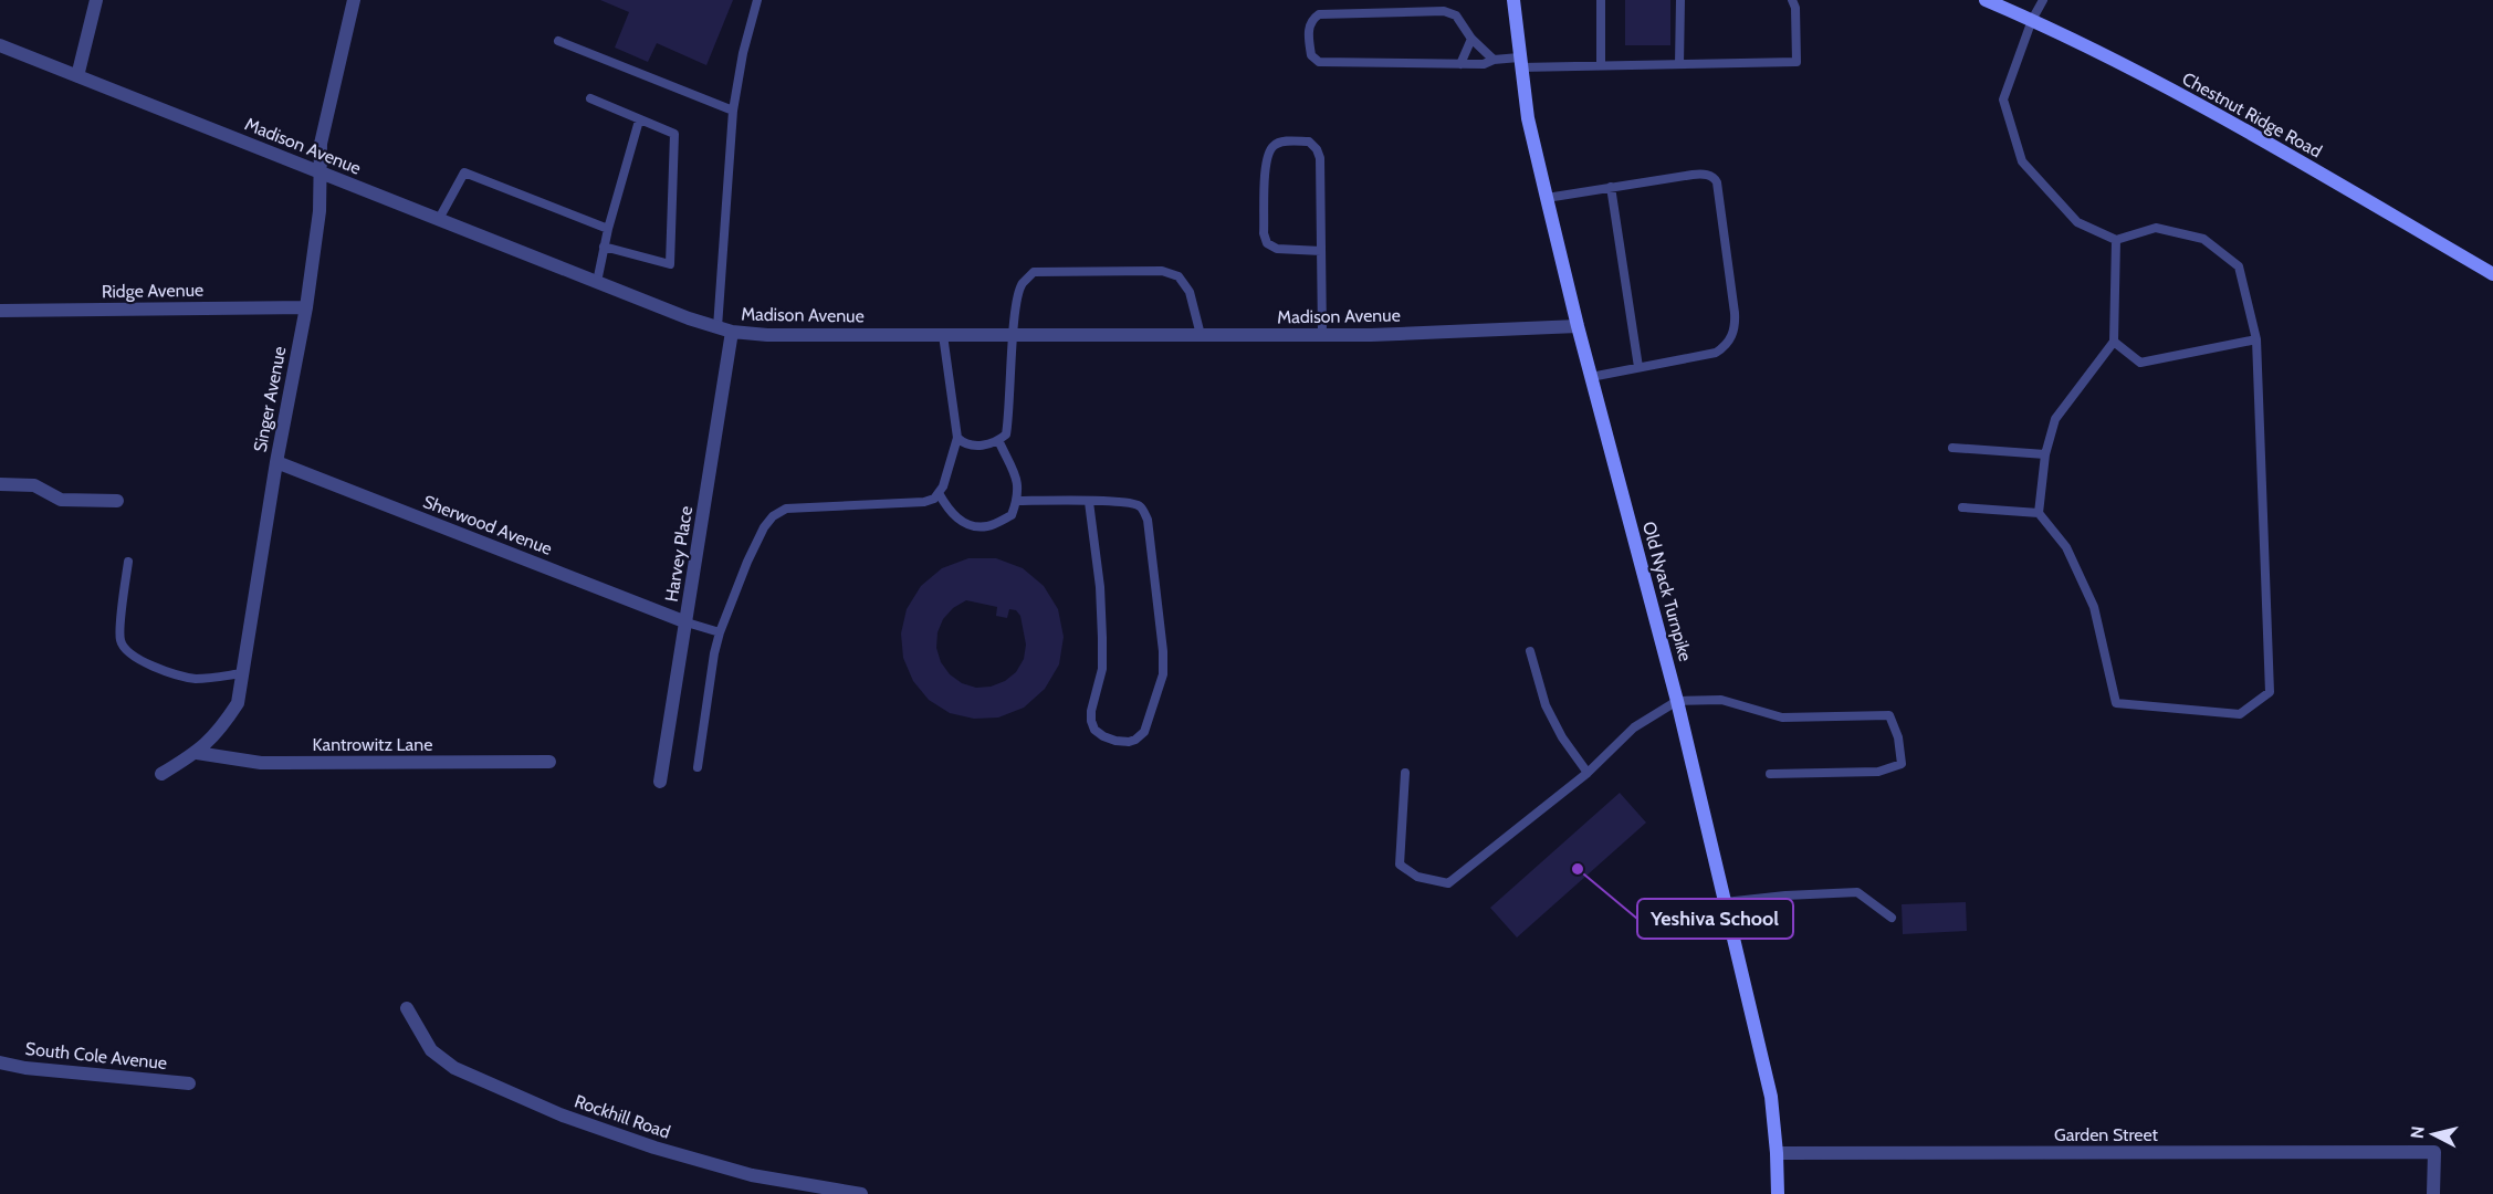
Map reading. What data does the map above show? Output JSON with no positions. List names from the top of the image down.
{
  "streets": {
    "street": [
      "Chestnut Ridge Road",
      "Madison Avenue",
      "Ridge Avenue",
      "Singer Avenue",
      "Sherwood Avenue",
      "Harvey Place",
      "Old Nyack Turnpike",
      "Kantrowitz Lane",
      "South Cole Avenue",
      "Rockhill Road",
      "Garden Street"
    ]
  },
  "crossings": [
    ["Madison Avenue", "Singer Avenue"],
    ["Madison Avenue", "Harvey Place"],
    ["Madison Avenue", "Old Nyack Turnpike"],
    ["Ridge Avenue", "Singer Avenue"],
    ["Singer Avenue", "Sherwood Avenue"],
    ["Singer Avenue", "Kantrowitz Lane"],
    ["Sherwood Avenue", "Harvey Place"],
    ["Old Nyack Turnpike", "Garden Street"]
  ],
  "places": ["Yeshiva School"],
  "north": "left"
}
